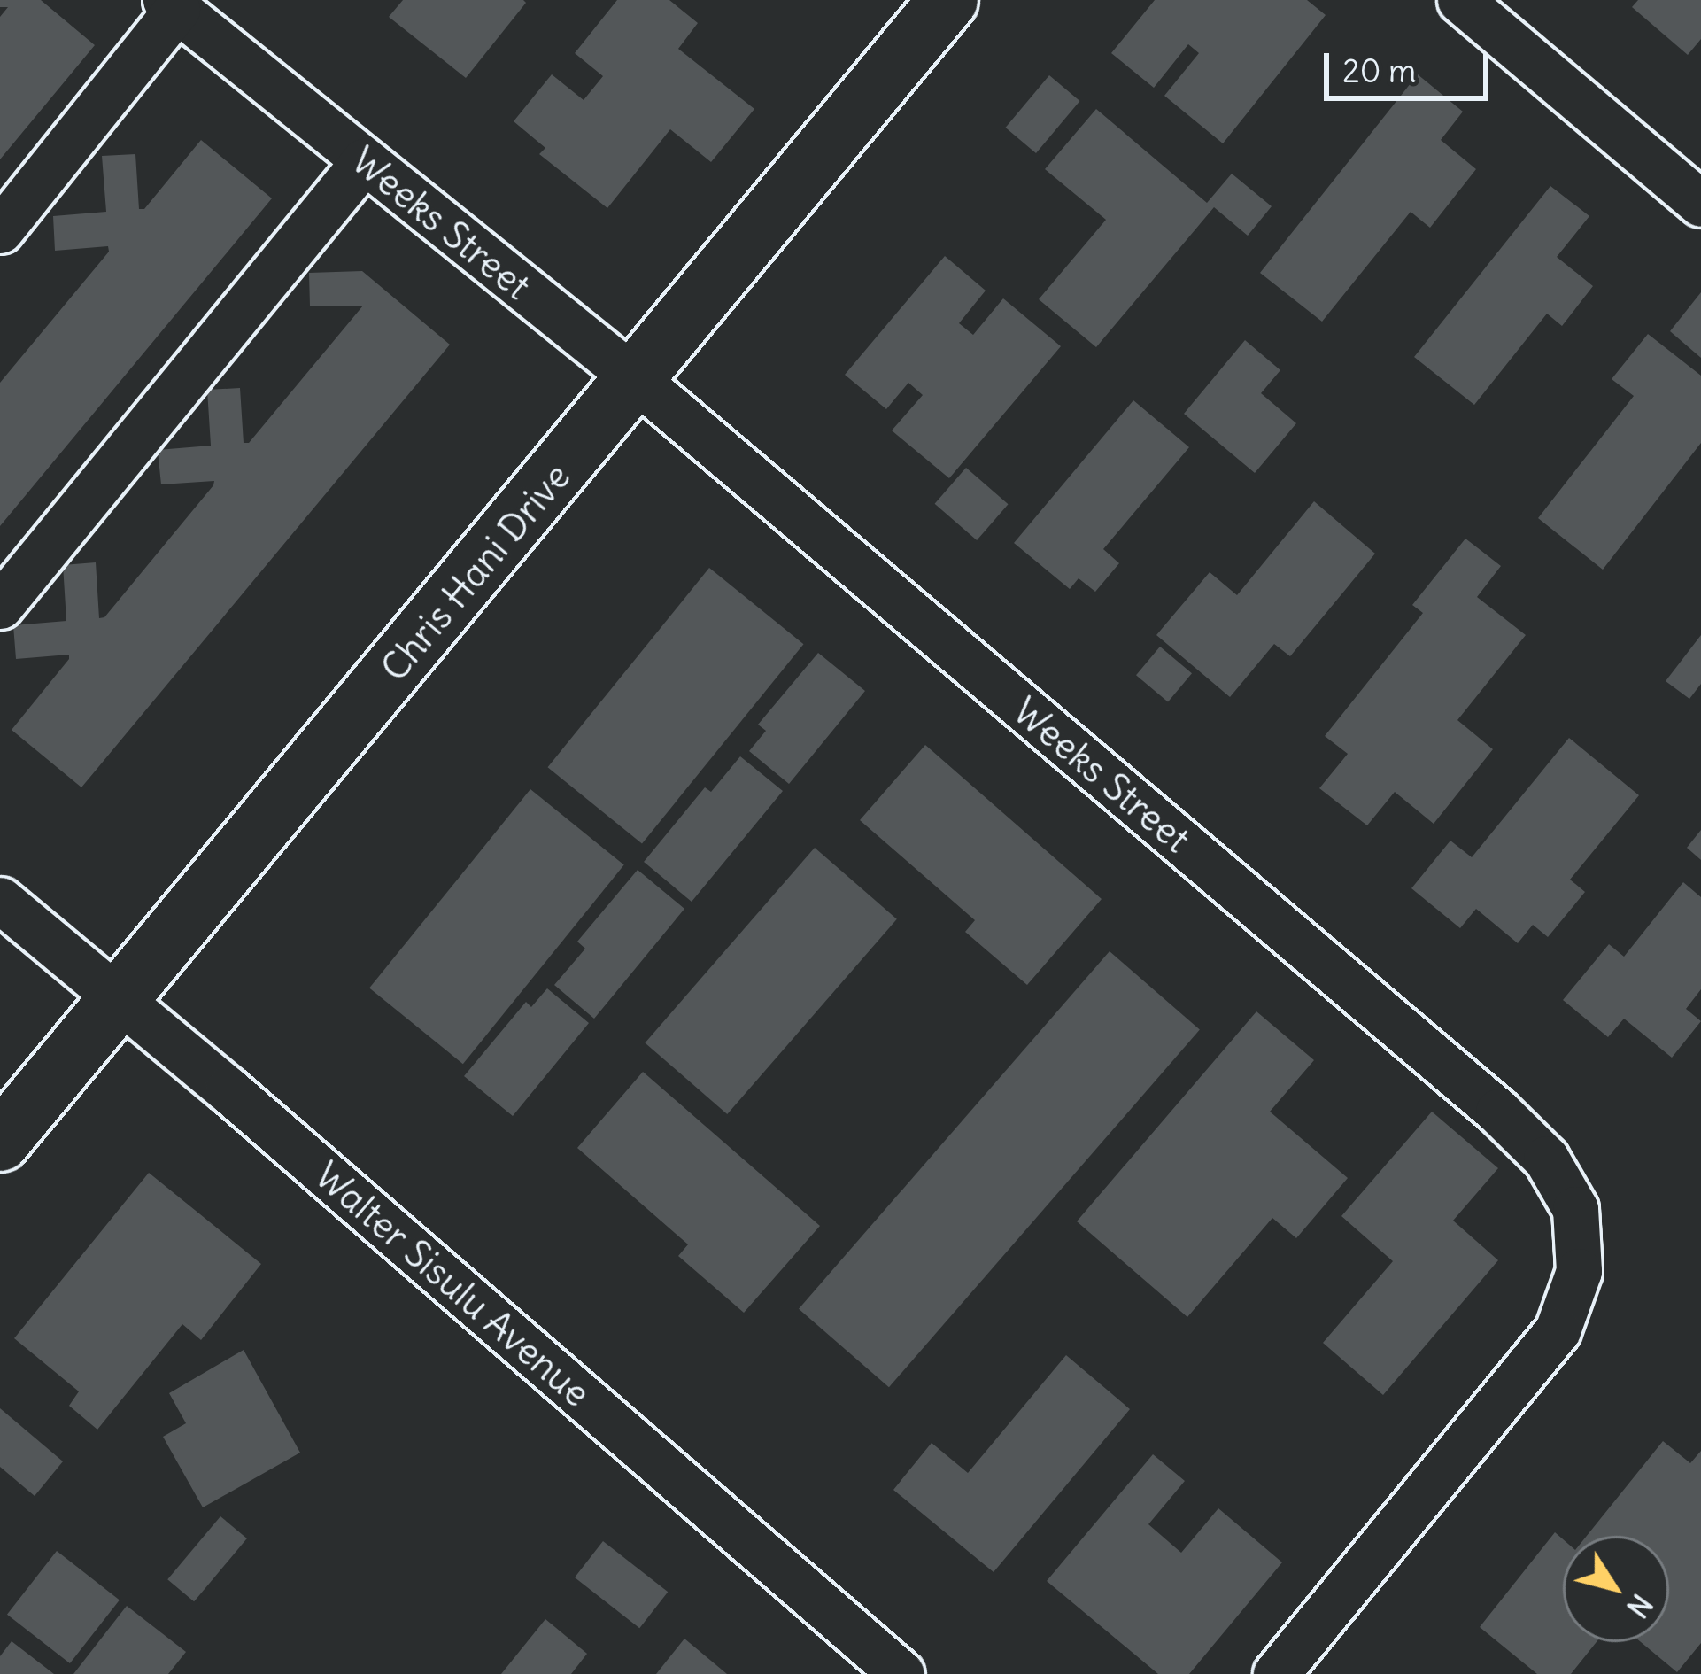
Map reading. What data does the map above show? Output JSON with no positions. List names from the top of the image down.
{
  "streets": {
    "street": ["Weeks Street", "Chris Hani Drive", "Walter Sisulu Avenue"]
  },
  "crossings": [
    ["Weeks Street", "Chris Hani Drive"],
    ["Chris Hani Drive", "Walter Sisulu Avenue"]
  ],
  "scale_bar": "20 m",
  "north": "bottom right"
}
